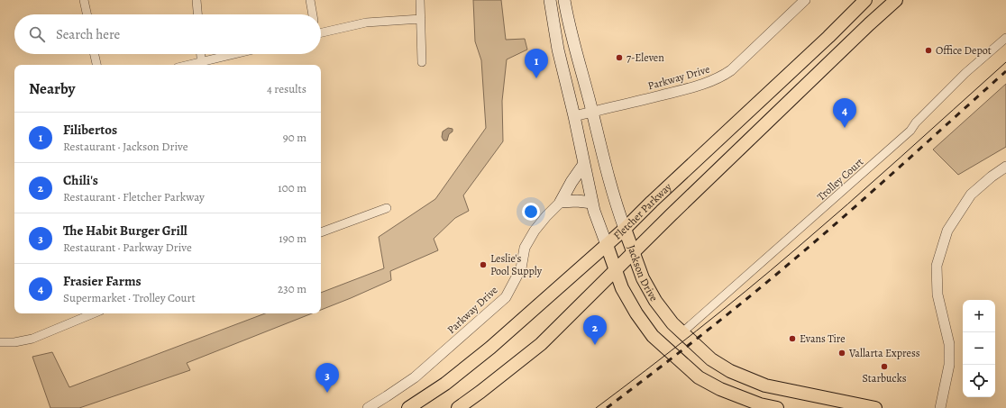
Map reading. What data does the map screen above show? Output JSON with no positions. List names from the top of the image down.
{
  "streets": {
    "main road": ["Fletcher Parkway", "Jackson Drive"],
    "street": ["Parkway Drive", "Trolley Court"]
  },
  "crossings": [
    ["Parkway Drive", "Jackson Drive"],
    ["Trolley Court", "Jackson Drive"],
    ["Fletcher Parkway", "Jackson Drive"]
  ],
  "places": [
    "Office Depot",
    "7-Eleven",
    "Leslie's Pool Supply",
    "Evans Tire",
    "Vallarta Express",
    "Starbucks"
  ],
  "page": {
    "search": "Search here",
    "pins": [
      "1",
      "4",
      "2",
      "3"
    ],
    "heading": ["Nearby", "4 results"],
    "list": [
      {
        "mark": "1",
        "name": "Filibertos",
        "note": "Restaurant · Jackson Drive",
        "value": "90 m"
      },
      {
        "mark": "2",
        "name": "Chili's",
        "note": "Restaurant · Fletcher Parkway",
        "value": "100 m"
      },
      {
        "mark": "3",
        "name": "The Habit Burger Grill",
        "note": "Restaurant · Parkway Drive",
        "value": "190 m"
      },
      {
        "mark": "4",
        "name": "Frasier Farms",
        "note": "Supermarket · Trolley Court",
        "value": "230 m"
      }
    ],
    "map_buttons": ["+", "−"]
  }
}
